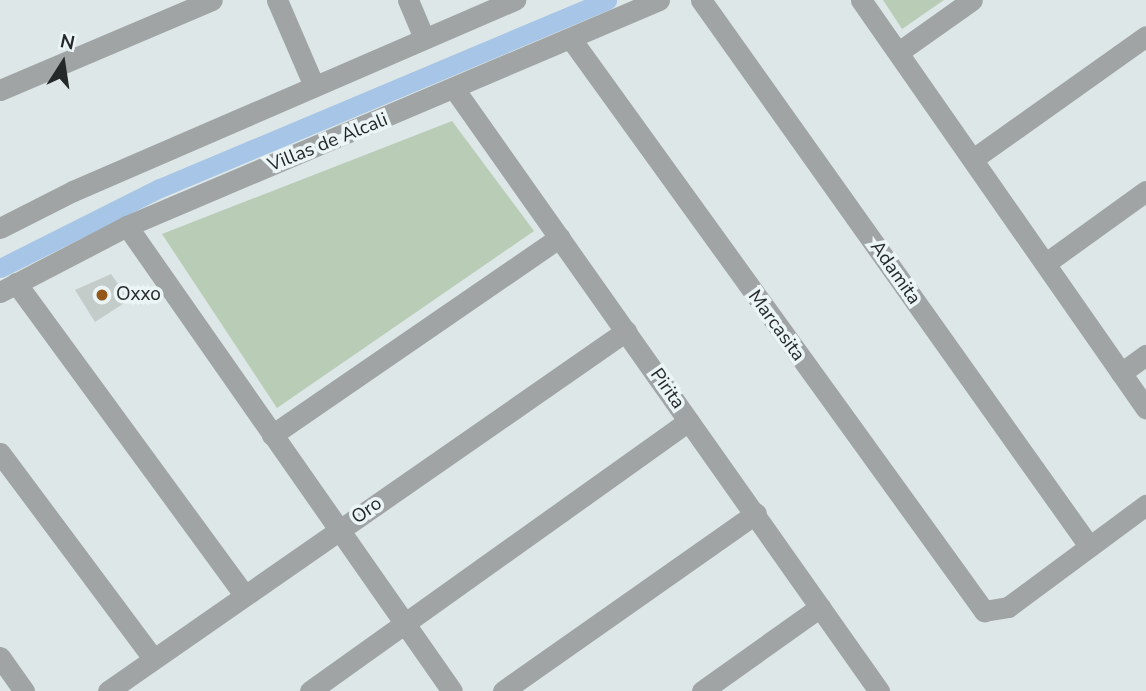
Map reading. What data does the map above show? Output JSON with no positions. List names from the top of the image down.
{
  "streets": {
    "street": [
      "Villas de Alcali",
      "Adamita",
      "Marcasita",
      "Pirita",
      "Oro"
    ]
  },
  "crossings": [
    ["Villas de Alcali", "Marcasita"],
    ["Villas de Alcali", "Pirita"],
    ["Adamita", "Marcasita"],
    ["Pirita", "Oro"]
  ],
  "places": ["Oxxo"],
  "north": "top"
}
